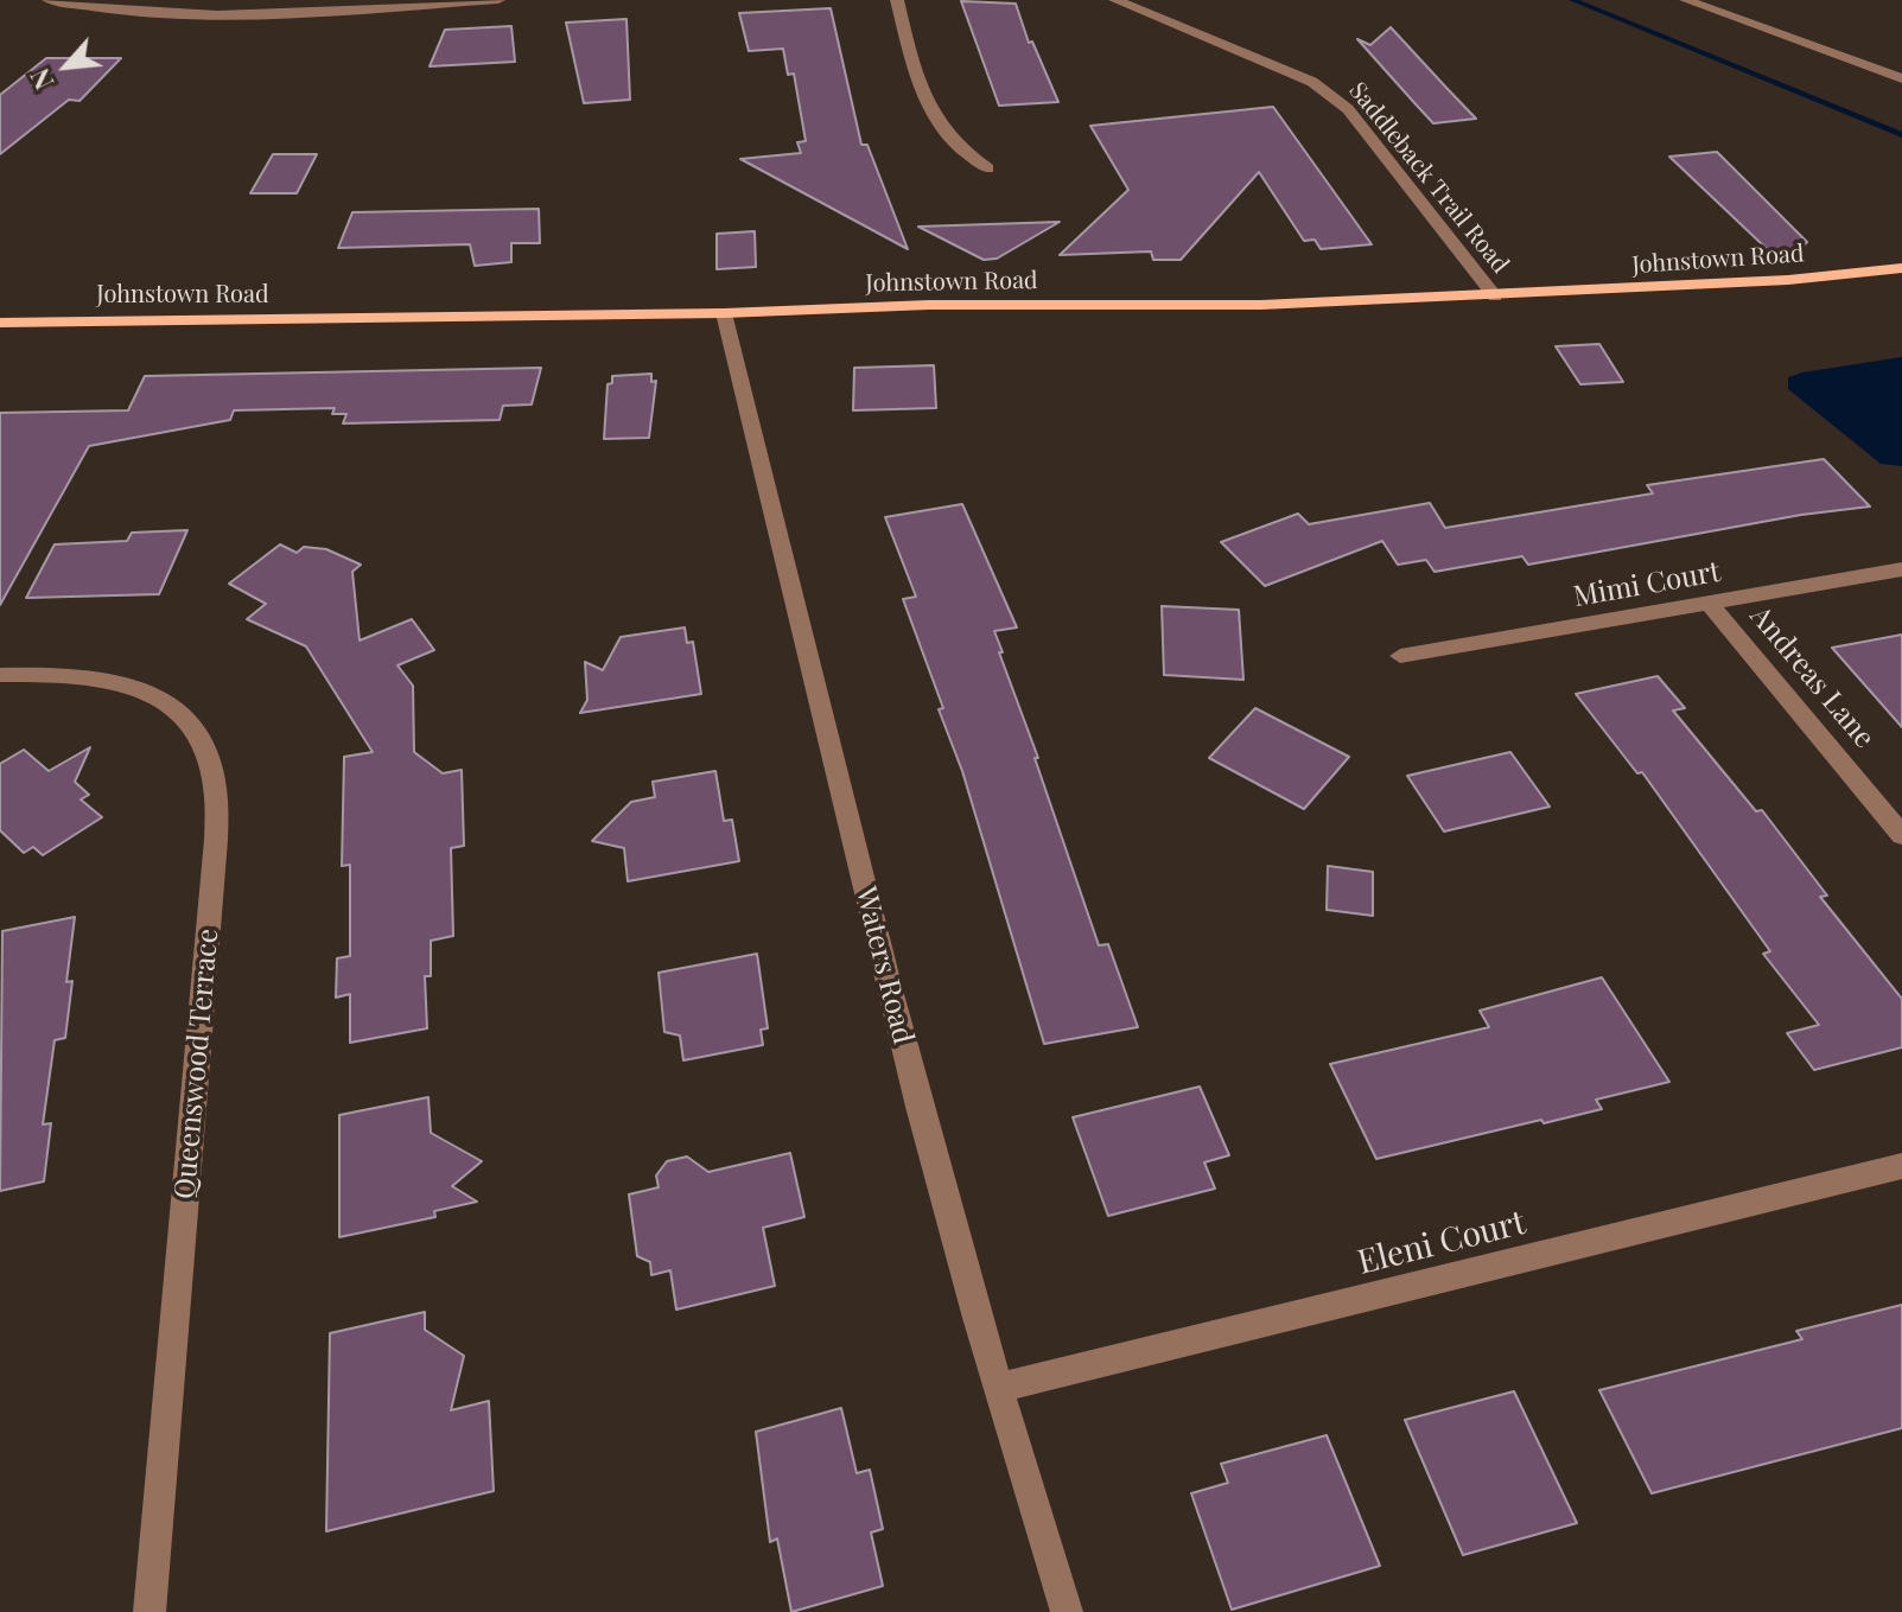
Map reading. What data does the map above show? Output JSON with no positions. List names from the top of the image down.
{
  "streets": {
    "main road": ["Johnstown Road"],
    "street": [
      "Saddleback Trail Road",
      "Mimi Court",
      "Andreas Lane",
      "Waters Road",
      "Queenswood Terrace",
      "Eleni Court"
    ]
  },
  "crossings": [
    ["Saddleback Trail Road", "Johnstown Road"],
    ["Johnstown Road", "Waters Road"],
    ["Mimi Court", "Andreas Lane"],
    ["Waters Road", "Eleni Court"]
  ],
  "north": "bottom left"
}
